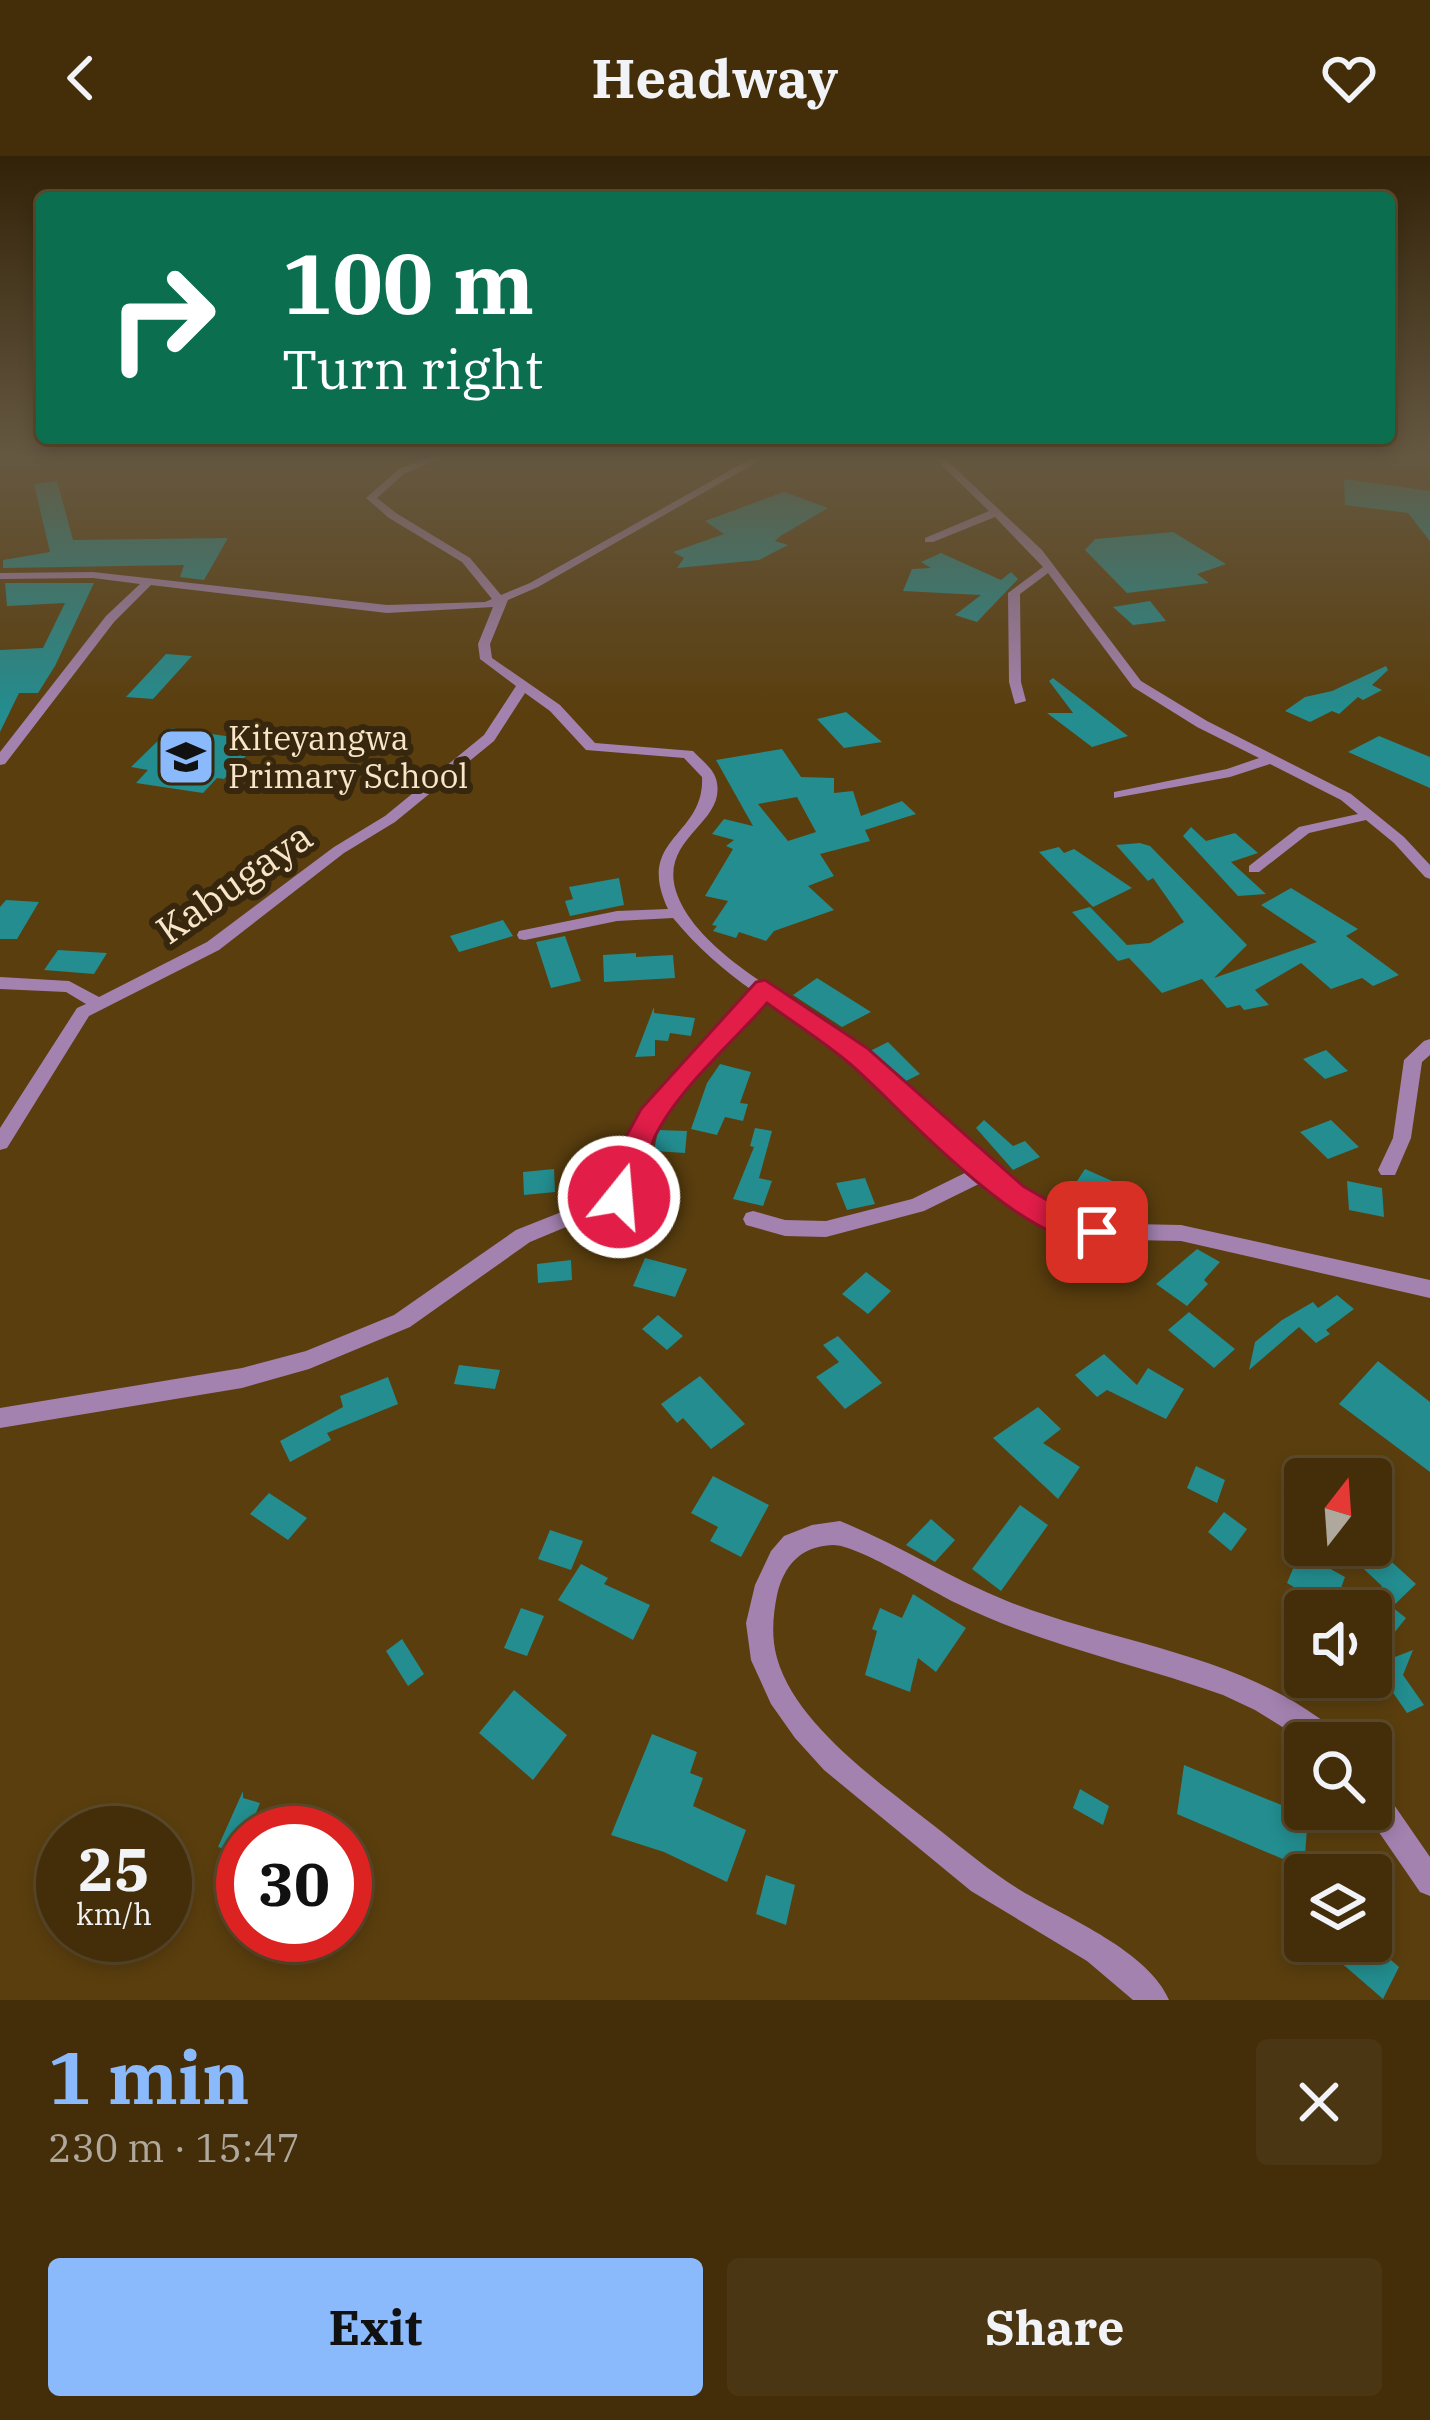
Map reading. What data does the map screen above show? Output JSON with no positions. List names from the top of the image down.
{
  "streets": {
    "street": ["Kabugaya"]
  },
  "places": {
    "school or university": ["Kiteyangwa Primary School"]
  },
  "north": "top",
  "page": {
    "header": "Headway",
    "turn": ["100 m", "Turn right"],
    "speed": "25 km/h",
    "limit": "30",
    "heading": ["1 min", "230 m · 15:47"],
    "buttons": ["Exit", "Share"]
  }
}
